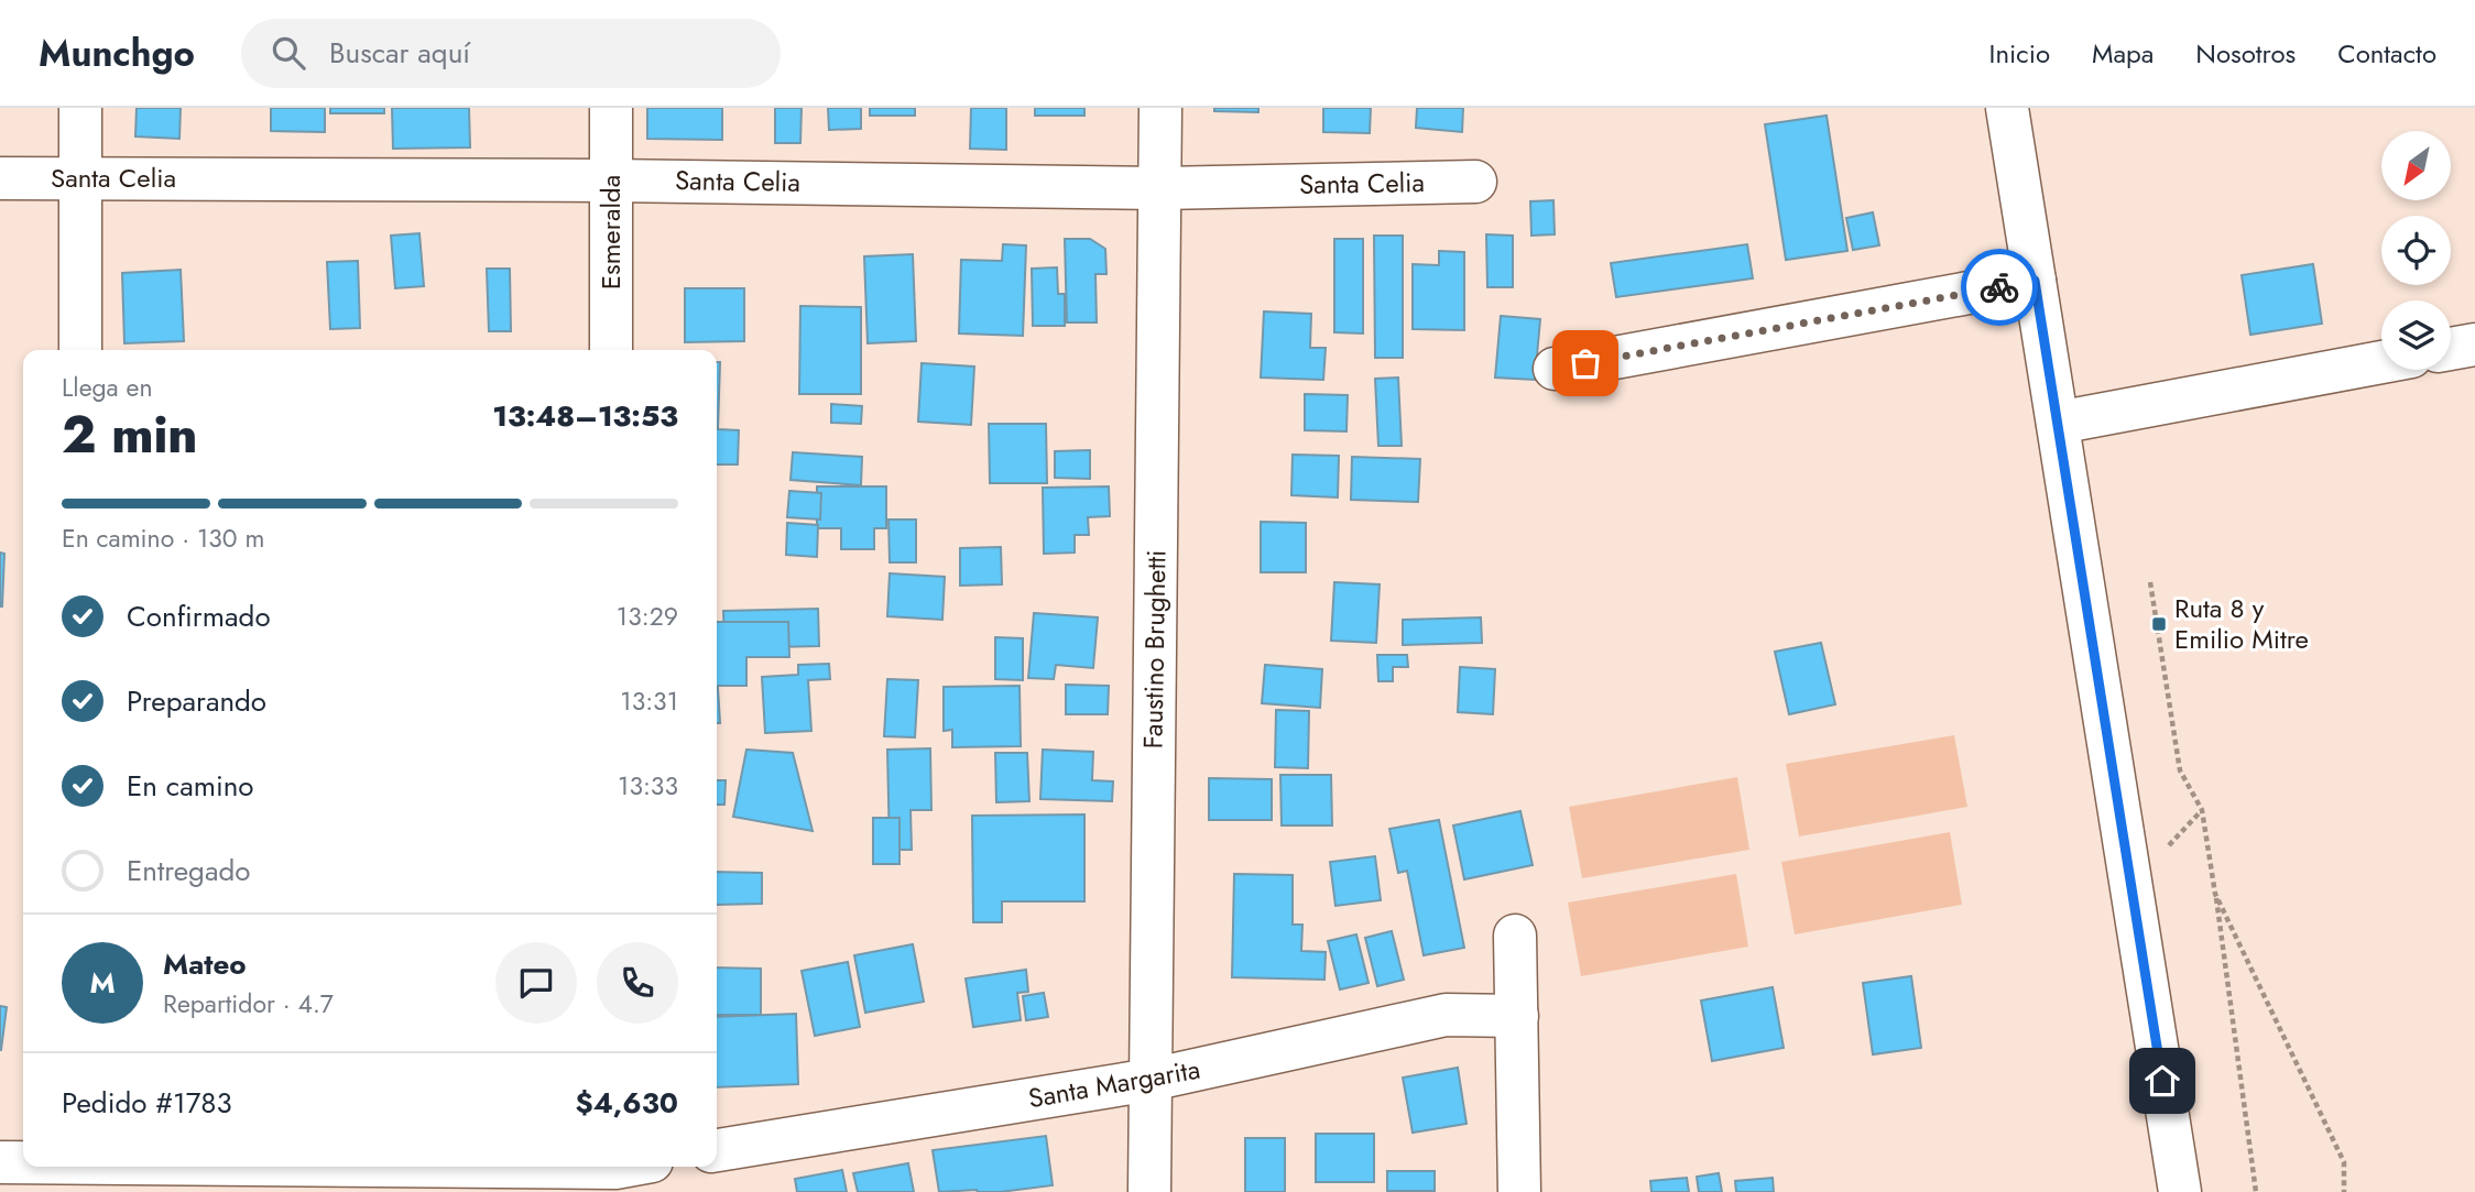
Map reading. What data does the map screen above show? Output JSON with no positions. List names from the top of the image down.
{
  "streets": {
    "street": [
      "Santa Celia",
      "Esmeralda",
      "Faustino Brughetti",
      "Santa Margarita"
    ]
  },
  "crossings": [
    ["Santa Celia", "Esmeralda"],
    ["Santa Celia", "Faustino Brughetti"],
    ["Faustino Brughetti", "Santa Margarita"]
  ],
  "places": {
    "transit": ["Ruta 8 y Emilio Mitre"]
  },
  "north": "bottom left",
  "page": {
    "header": "Munchgo",
    "search": "Buscar aquí",
    "nav": [
      "Inicio",
      "Mapa",
      "Nosotros",
      "Contacto"
    ],
    "heading": ["2 min", "Llega en", "13:48–13:53"],
    "panel": [
      "Mateo",
      "Repartidor · 4.7",
      "Pedido #1783",
      "$4,630"
    ],
    "bar": "En camino · 130 m",
    "list": [
      ["Confirmado", "13:29"],
      ["Preparando", "13:31"],
      ["En camino", "13:33"],
      "Entregado"
    ],
    "round": "M"
  }
}
